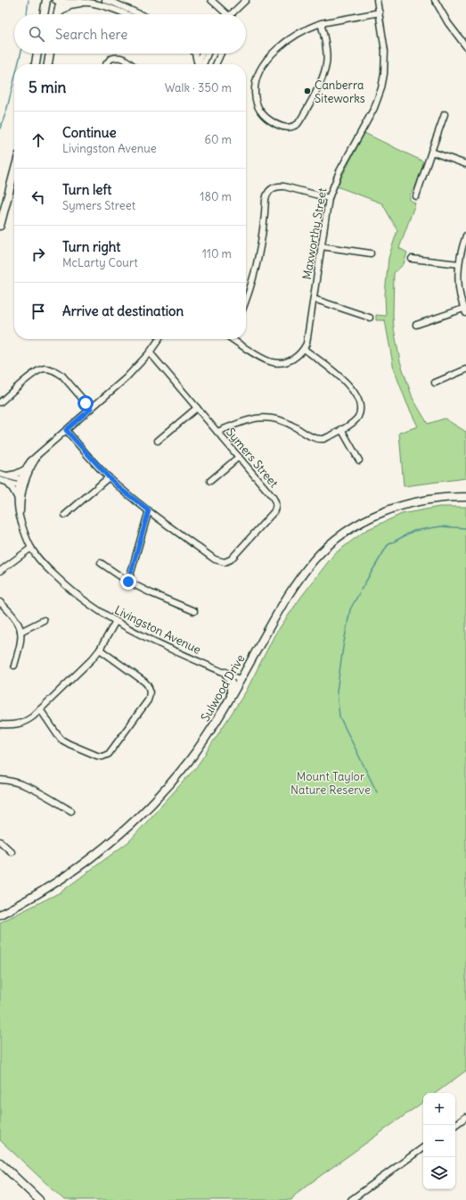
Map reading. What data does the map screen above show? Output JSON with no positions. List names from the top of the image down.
{
  "streets": {
    "main road": ["Sulwood Drive"],
    "street": ["Maxworthy Street", "Symers Street", "Livingston Avenue"]
  },
  "crossings": [
    ["Symers Street", "Livingston Avenue"],
    ["Livingston Avenue", "Sulwood Drive"]
  ],
  "parks": ["Mount Taylor Nature Reserve"],
  "places": ["Canberra Siteworks"],
  "page": {
    "search": "Search here",
    "heading": ["5 min", "Walk · 350 m"],
    "list": [
      ["Continue", "Livingston Avenue", "60 m"],
      ["Turn left", "Symers Street", "180 m"],
      ["Turn right", "McLarty Court", "110 m"],
      "Arrive at destination"
    ],
    "map_buttons": ["+", "−"]
  }
}
